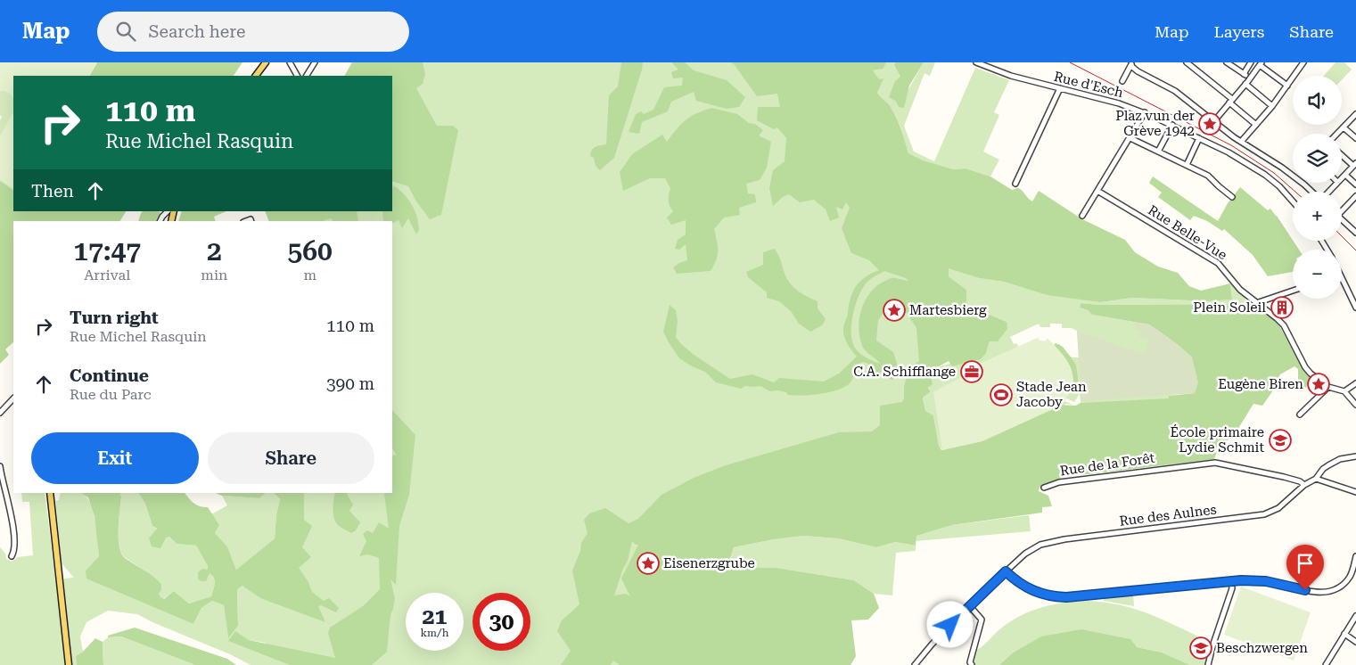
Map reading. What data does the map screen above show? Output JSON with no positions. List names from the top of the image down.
{
  "streets": {
    "street": [
      "Rue d'Esch",
      "Rue Belle-Vue",
      "Rue de la Forêt",
      "Rue des Aulnes"
    ]
  },
  "crossings": [
    ["Rue de la Forêt", "Rue des Aulnes"]
  ],
  "places": {
    "place": [
      "Plaz vun der Grève 1942",
      "Martesbierg",
      "Eugène Biren",
      "Eisenerzgrube"
    ],
    "building": ["Plein Soleil"],
    "office": ["C.A. Schifflange"],
    "sports": ["Stade Jean Jacoby"],
    "school or university": ["École primaire Lydie Schmit", "Beschzwergen"]
  },
  "page": {
    "header": "Map",
    "search": "Search here",
    "nav": ["Map", "Layers", "Share"],
    "map_buttons": ["+", "−"],
    "turn": ["110 m", "Rue Michel Rasquin"],
    "then": "Then",
    "eta": [
      "17:47",
      "Arrival",
      "2",
      "min",
      "560",
      "m"
    ],
    "list": [
      {
        "name": "Turn right",
        "note": "Rue Michel Rasquin",
        "value": "110 m"
      },
      {
        "name": "Continue",
        "note": "Rue du Parc",
        "value": "390 m"
      }
    ],
    "buttons": ["Exit", "Share"],
    "speed": "21 km/h",
    "limit": "30"
  }
}
